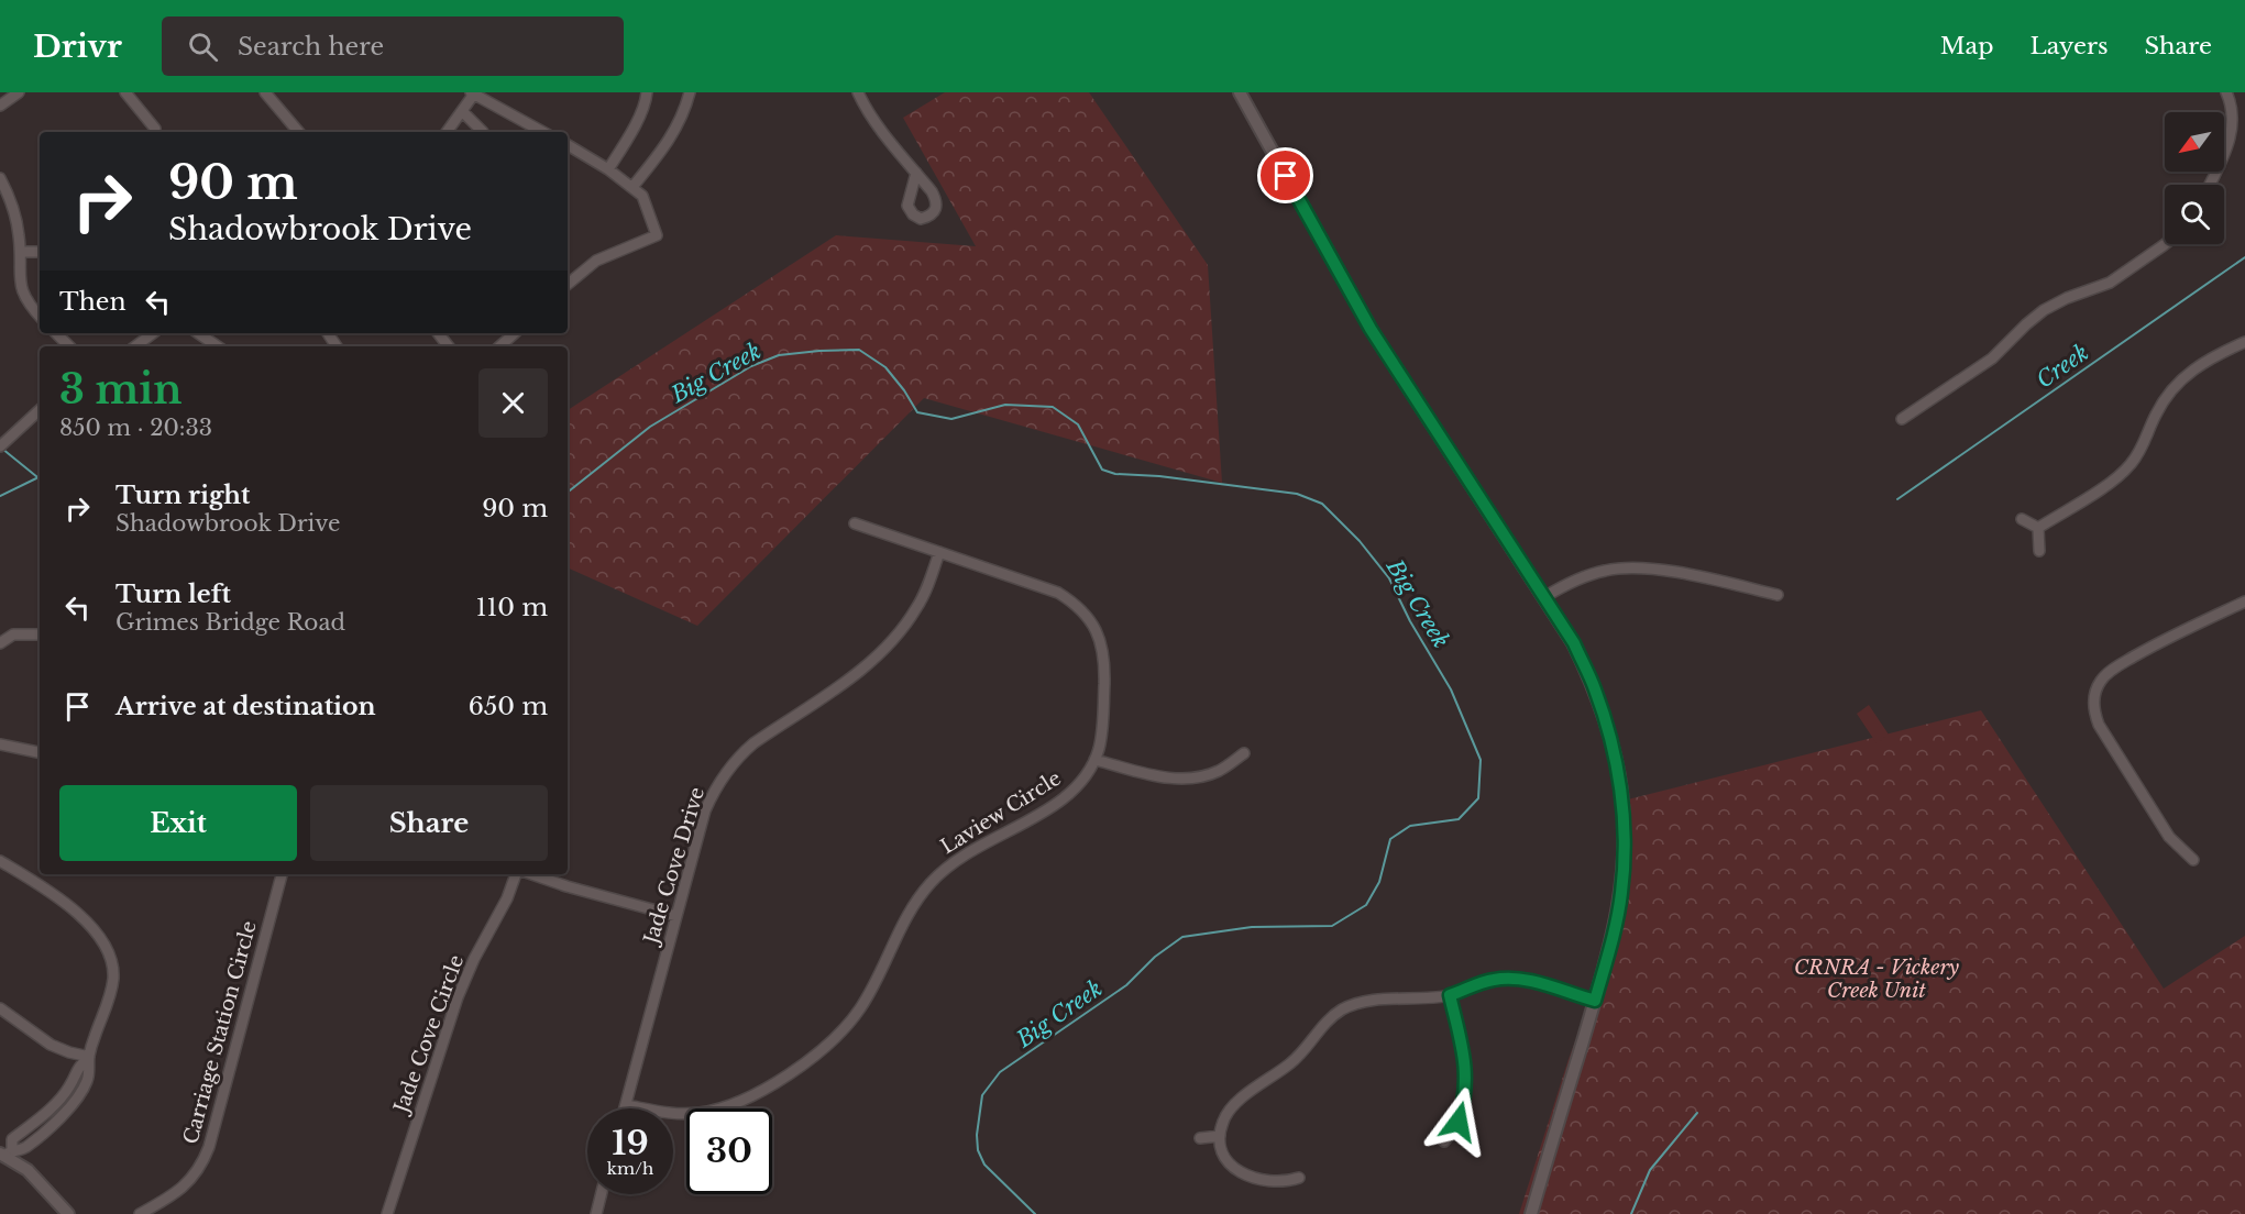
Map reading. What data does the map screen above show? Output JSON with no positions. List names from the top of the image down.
{
  "streets": {
    "street": [
      "Laview Circle",
      "Jade Cove Drive",
      "Carriage Station Circle",
      "Jade Cove Circle"
    ]
  },
  "crossings": [
    ["Laview Circle", "Jade Cove Drive"]
  ],
  "water": ["Creek", "Big Creek"],
  "parks": ["CRNRA - Vickery Creek Unit"],
  "north": "bottom left",
  "page": {
    "header": "Drivr",
    "search": "Search here",
    "nav": ["Map", "Layers", "Share"],
    "turn": ["90 m", "Shadowbrook Drive"],
    "then": "Then",
    "heading": ["3 min", "850 m · 20:33"],
    "list": [
      {
        "name": "Turn right",
        "note": "Shadowbrook Drive",
        "value": "90 m"
      },
      {
        "name": "Turn left",
        "note": "Grimes Bridge Road",
        "value": "110 m"
      },
      {
        "name": "Arrive at destination",
        "value": "650 m"
      }
    ],
    "buttons": ["Exit", "Share"],
    "speed": "19 km/h",
    "limit": "30"
  }
}
